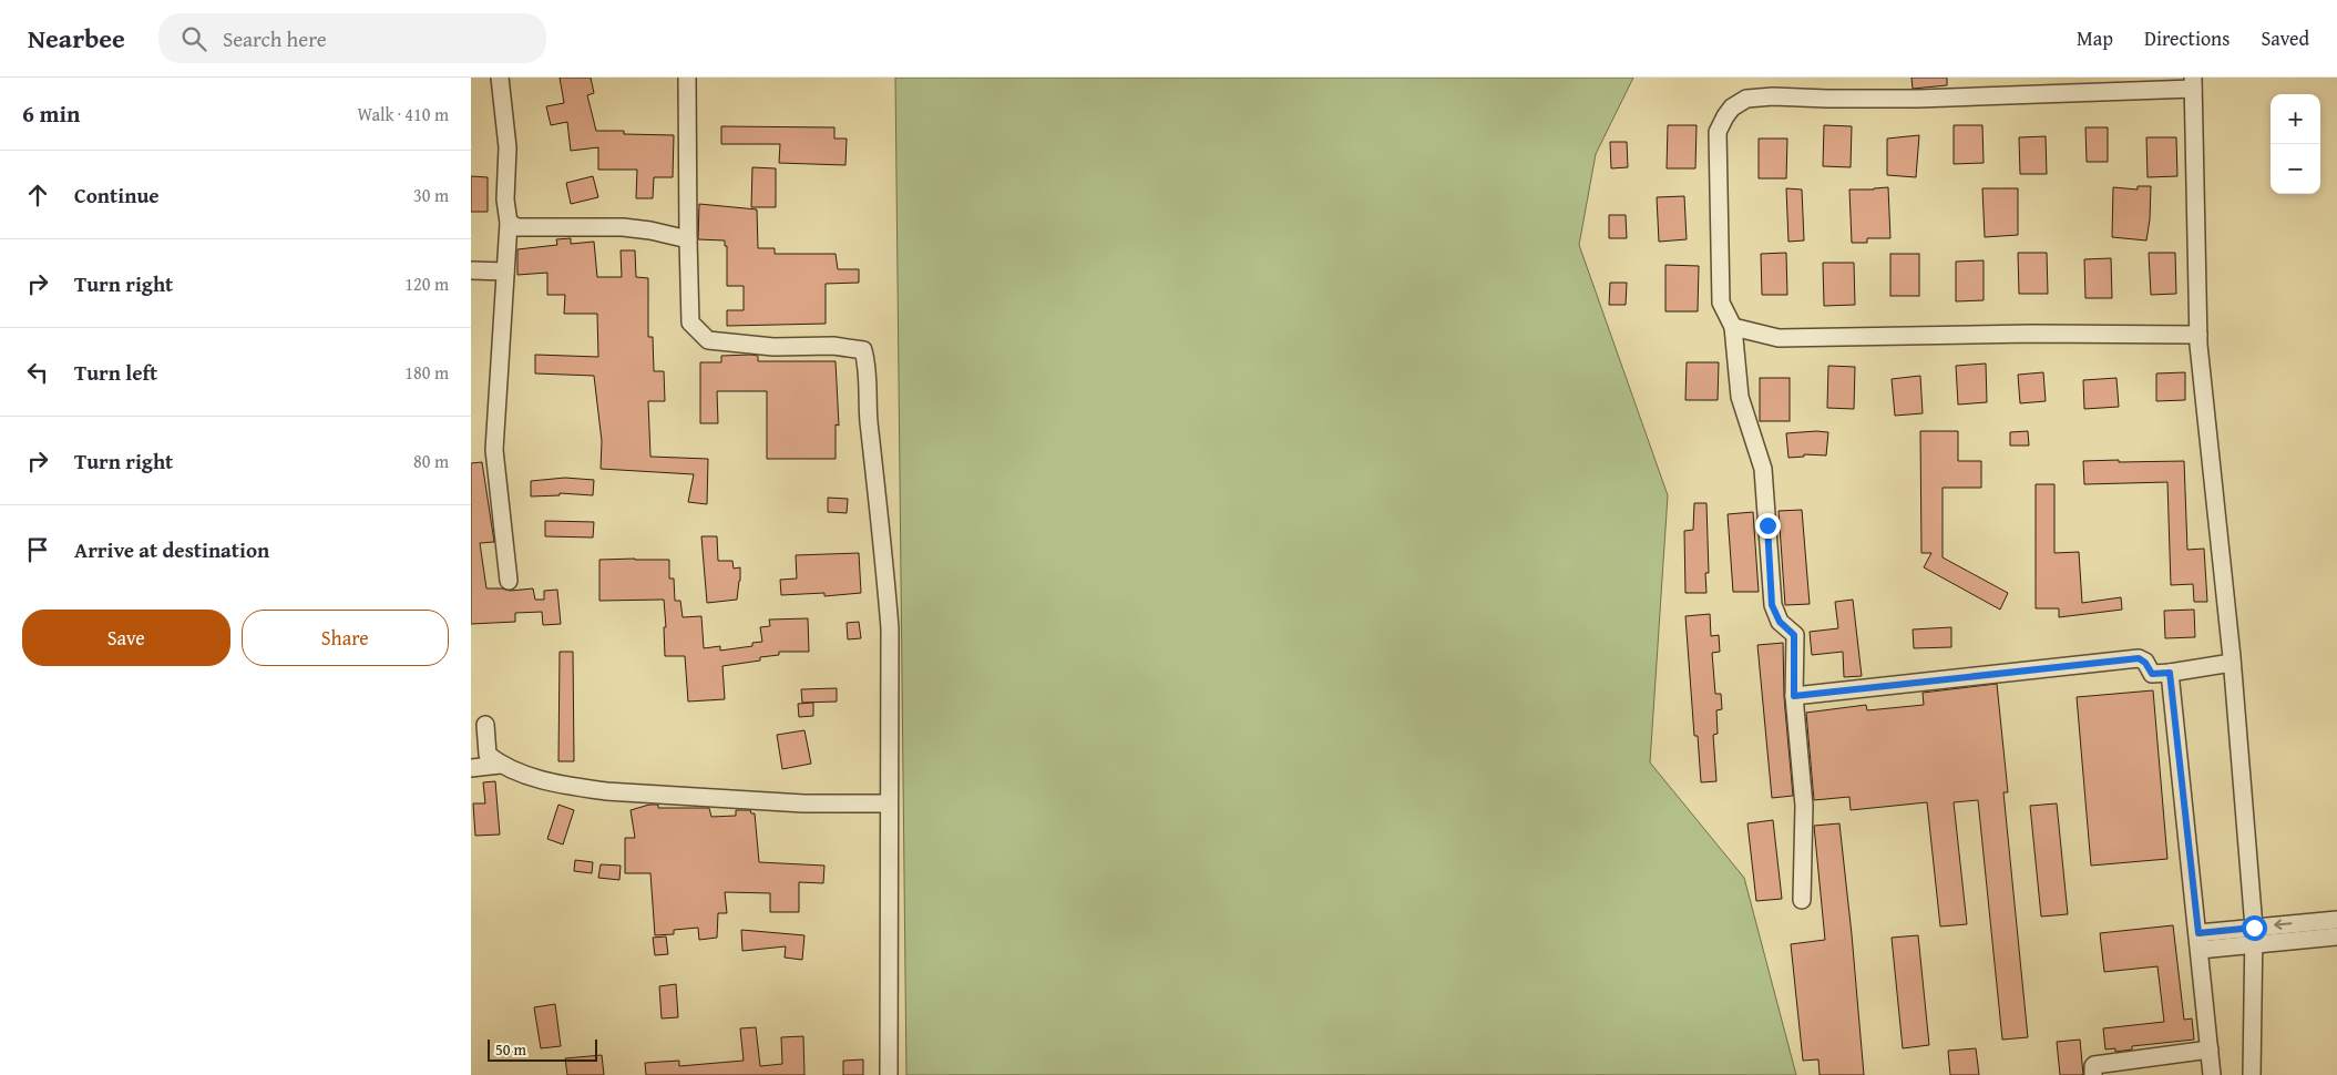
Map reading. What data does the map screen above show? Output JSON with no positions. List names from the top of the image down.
{
  "scale_bar": "50 m",
  "page": {
    "header": "Nearbee",
    "search": "Search here",
    "nav": ["Map", "Directions", "Saved"],
    "heading": ["6 min", "Walk · 410 m"],
    "map_buttons": ["+", "−"],
    "list": [
      ["Continue", "30 m"],
      ["Turn right", "120 m"],
      ["Turn left", "180 m"],
      ["Turn right", "80 m"],
      "Arrive at destination"
    ],
    "buttons": ["Save", "Share"],
    "scale": "50 m"
  }
}
